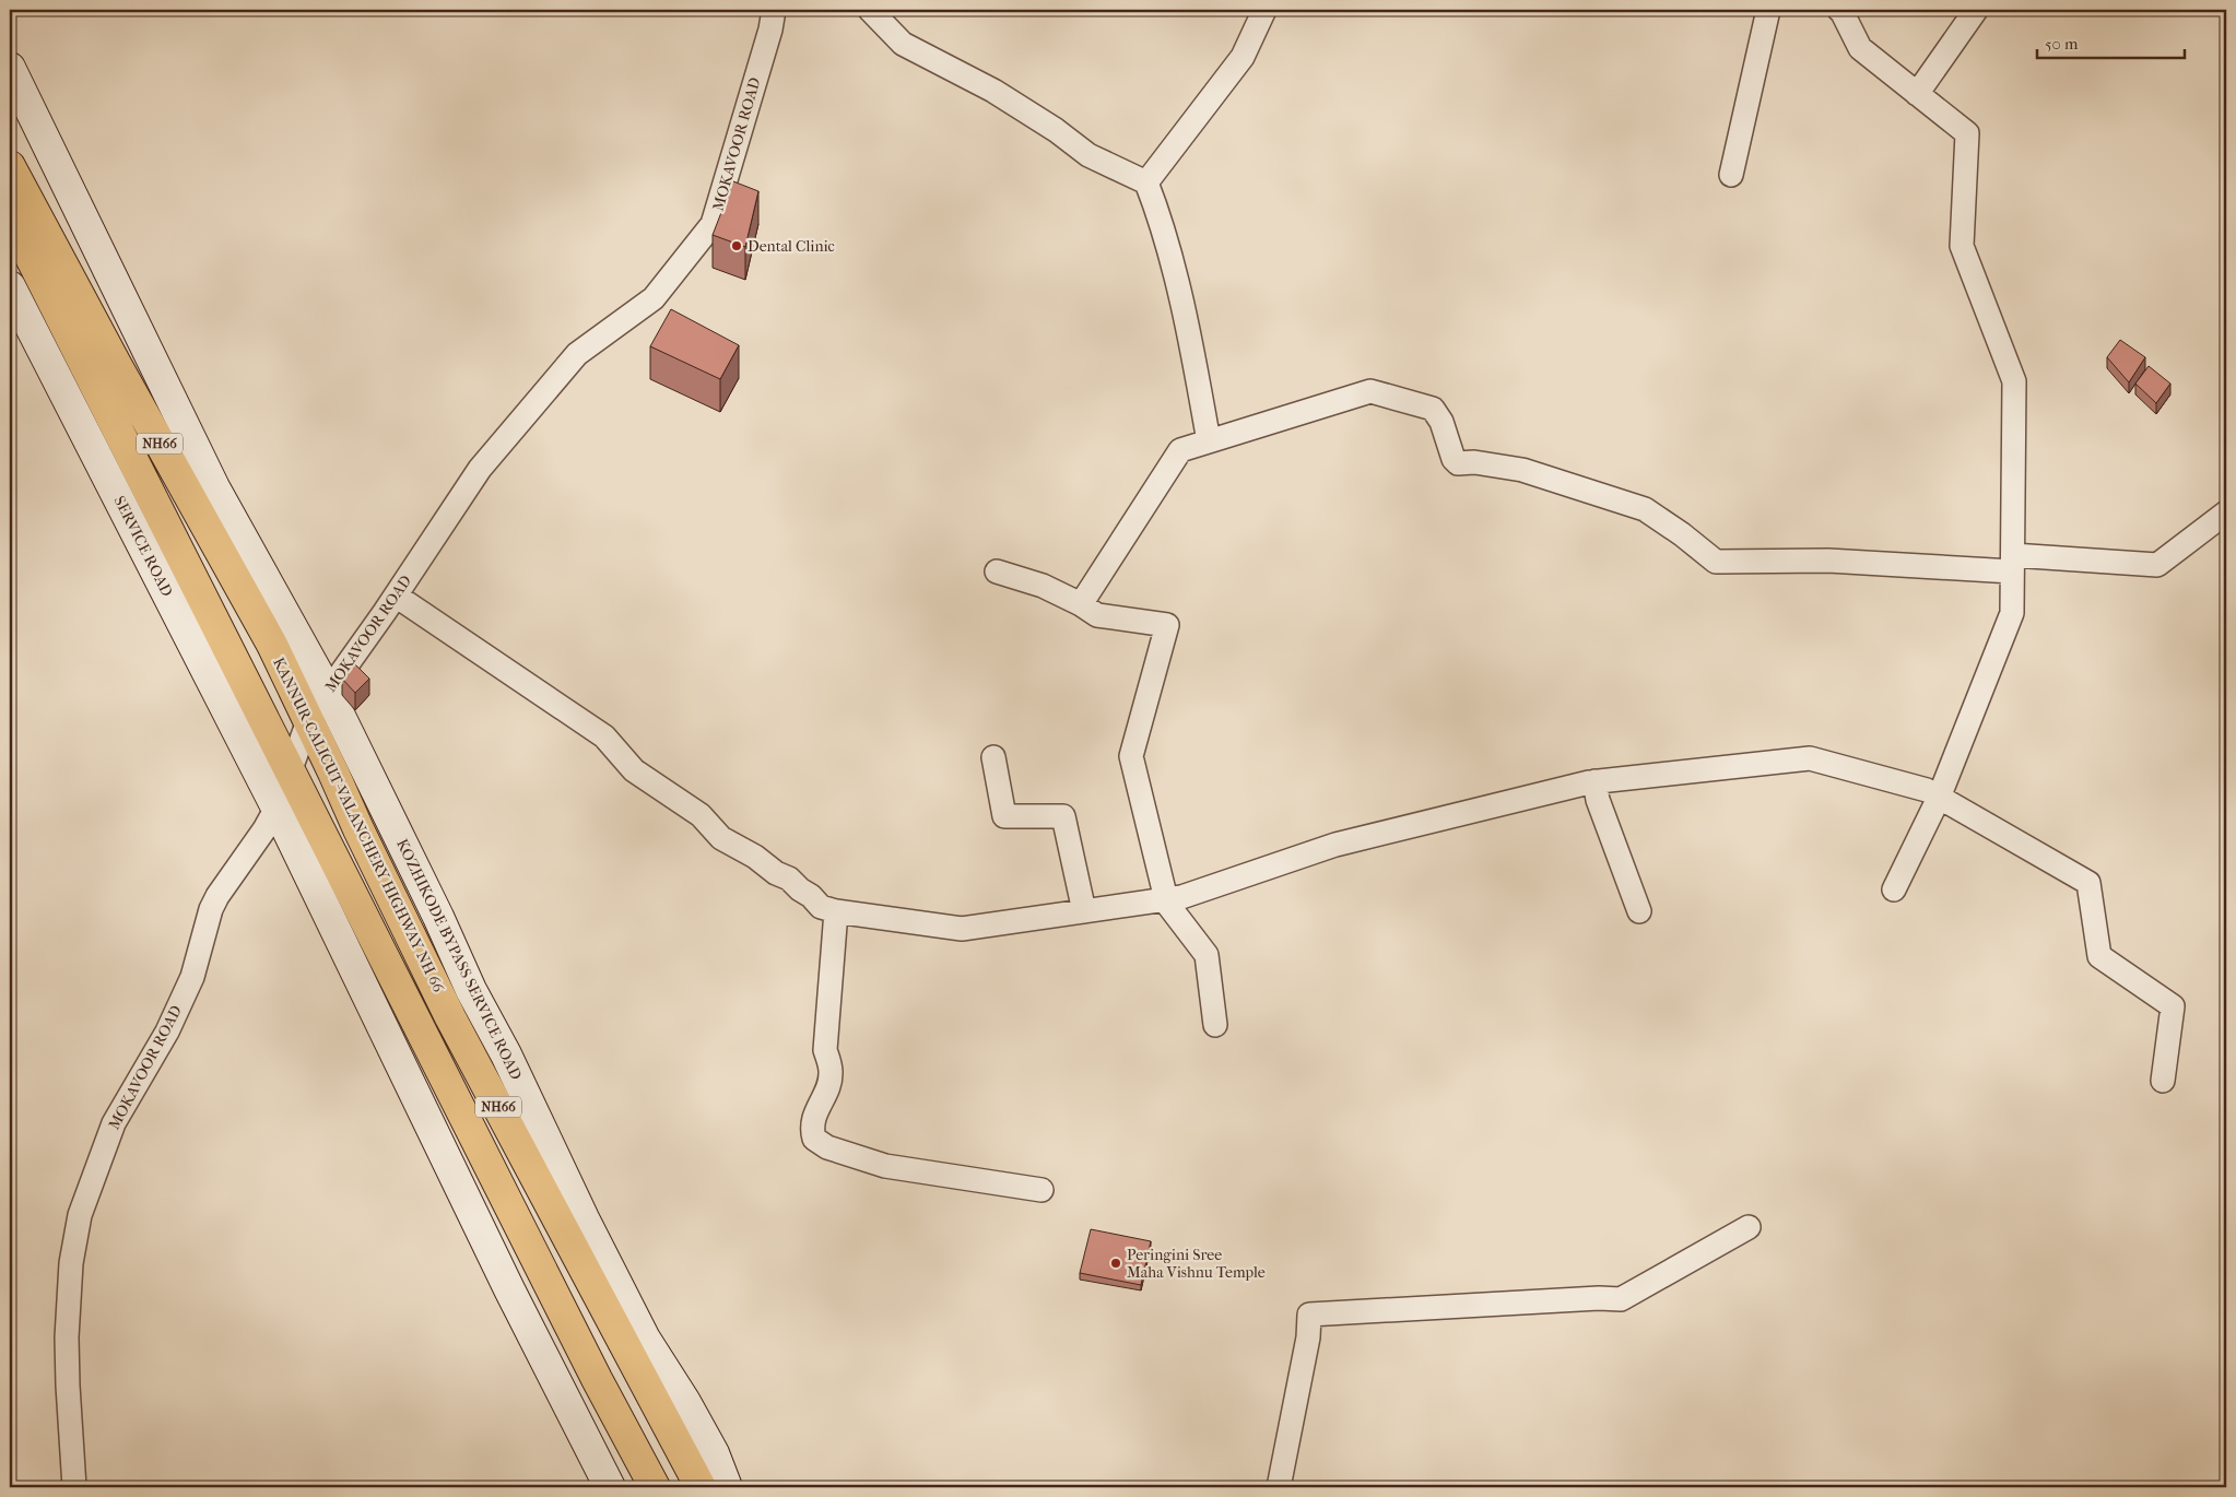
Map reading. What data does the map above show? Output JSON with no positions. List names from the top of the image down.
{
  "streets": {
    "highway": ["NH66", "KANNUR-CALICUT-VALANCHERY HIGHWAY NH 66"],
    "street": ["MOKAVOOR ROAD", "SERVICE ROAD", "KOZHIKODE BYPASS SERVICE ROAD"]
  },
  "crossings": [
    ["MOKAVOOR ROAD", "SERVICE ROAD"],
    ["MOKAVOOR ROAD", "KANNUR-CALICUT-VALANCHERY HIGHWAY NH 66"],
    ["MOKAVOOR ROAD", "KOZHIKODE BYPASS SERVICE ROAD"]
  ],
  "places": ["Dental Clinic", "Peringini Sree Maha Vishnu Temple"],
  "scale_bar": "50 m"
}
